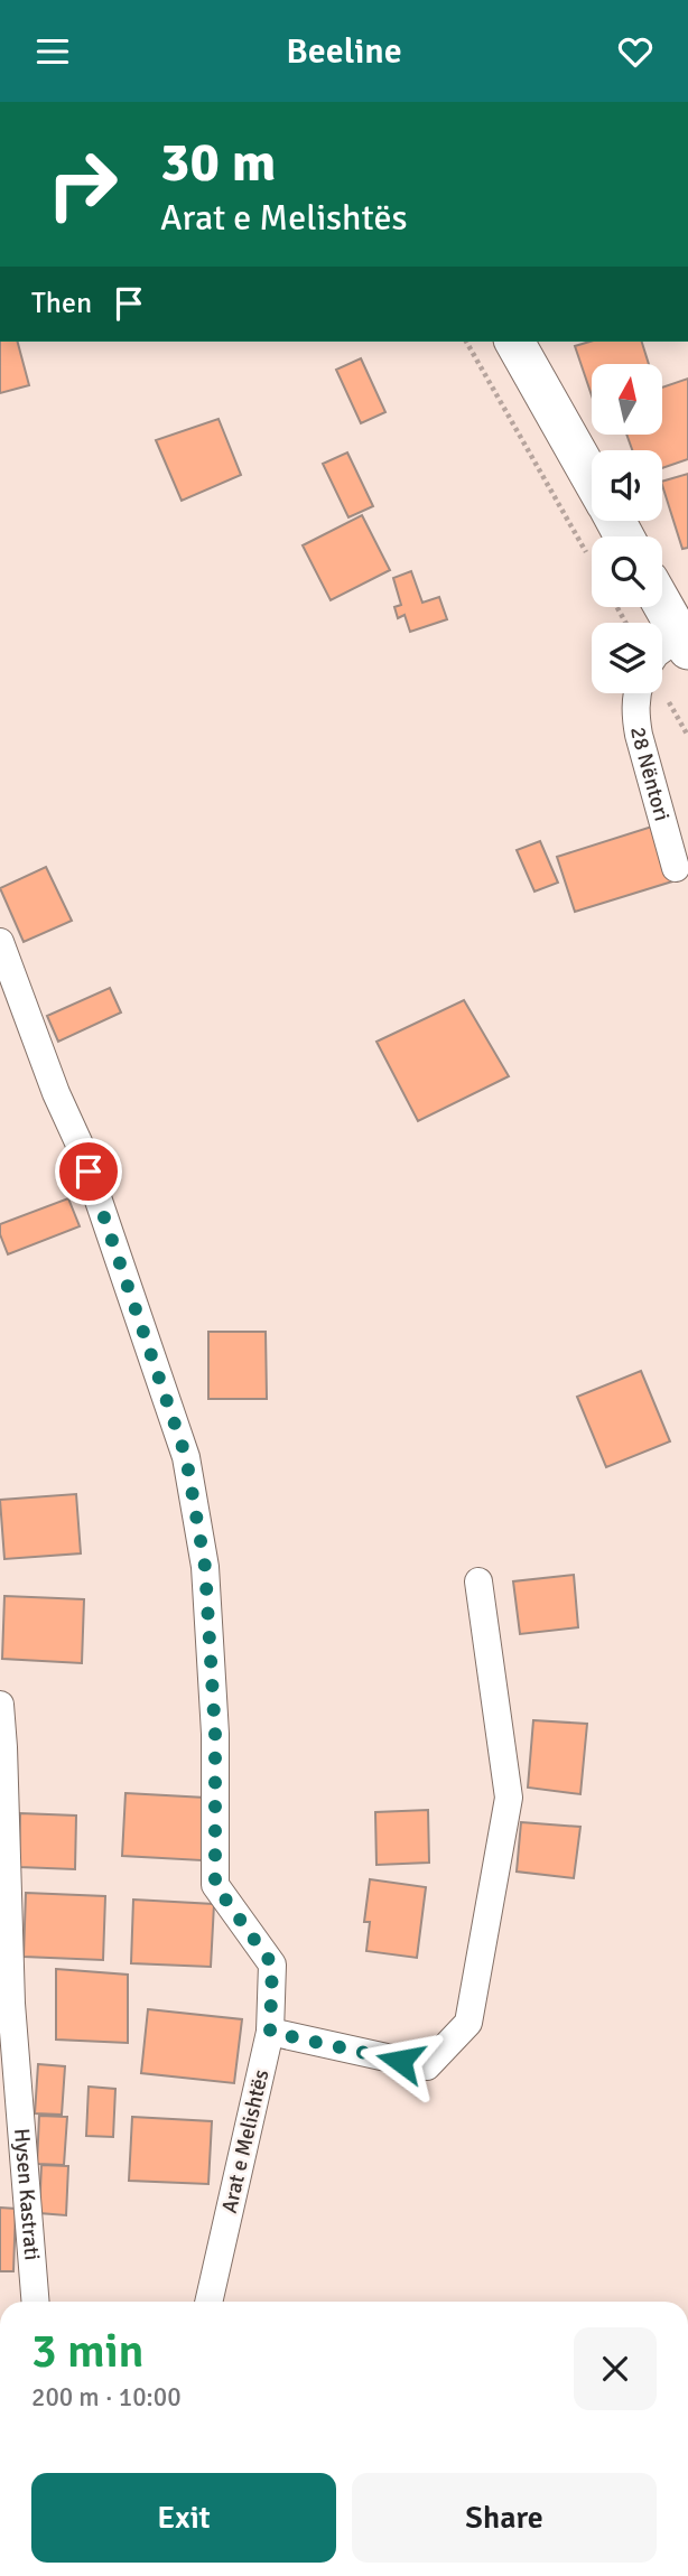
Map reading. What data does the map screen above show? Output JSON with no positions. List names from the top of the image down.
{
  "streets": {
    "street": ["28 Nëntori", "Arat e Melishtës", "Hysen Kastrati"]
  },
  "north": "top",
  "page": {
    "header": "Beeline",
    "turn": ["30 m", "Arat e Melishtës"],
    "then": "Then",
    "heading": ["3 min", "200 m · 10:00"],
    "buttons": ["Exit", "Share"]
  }
}
